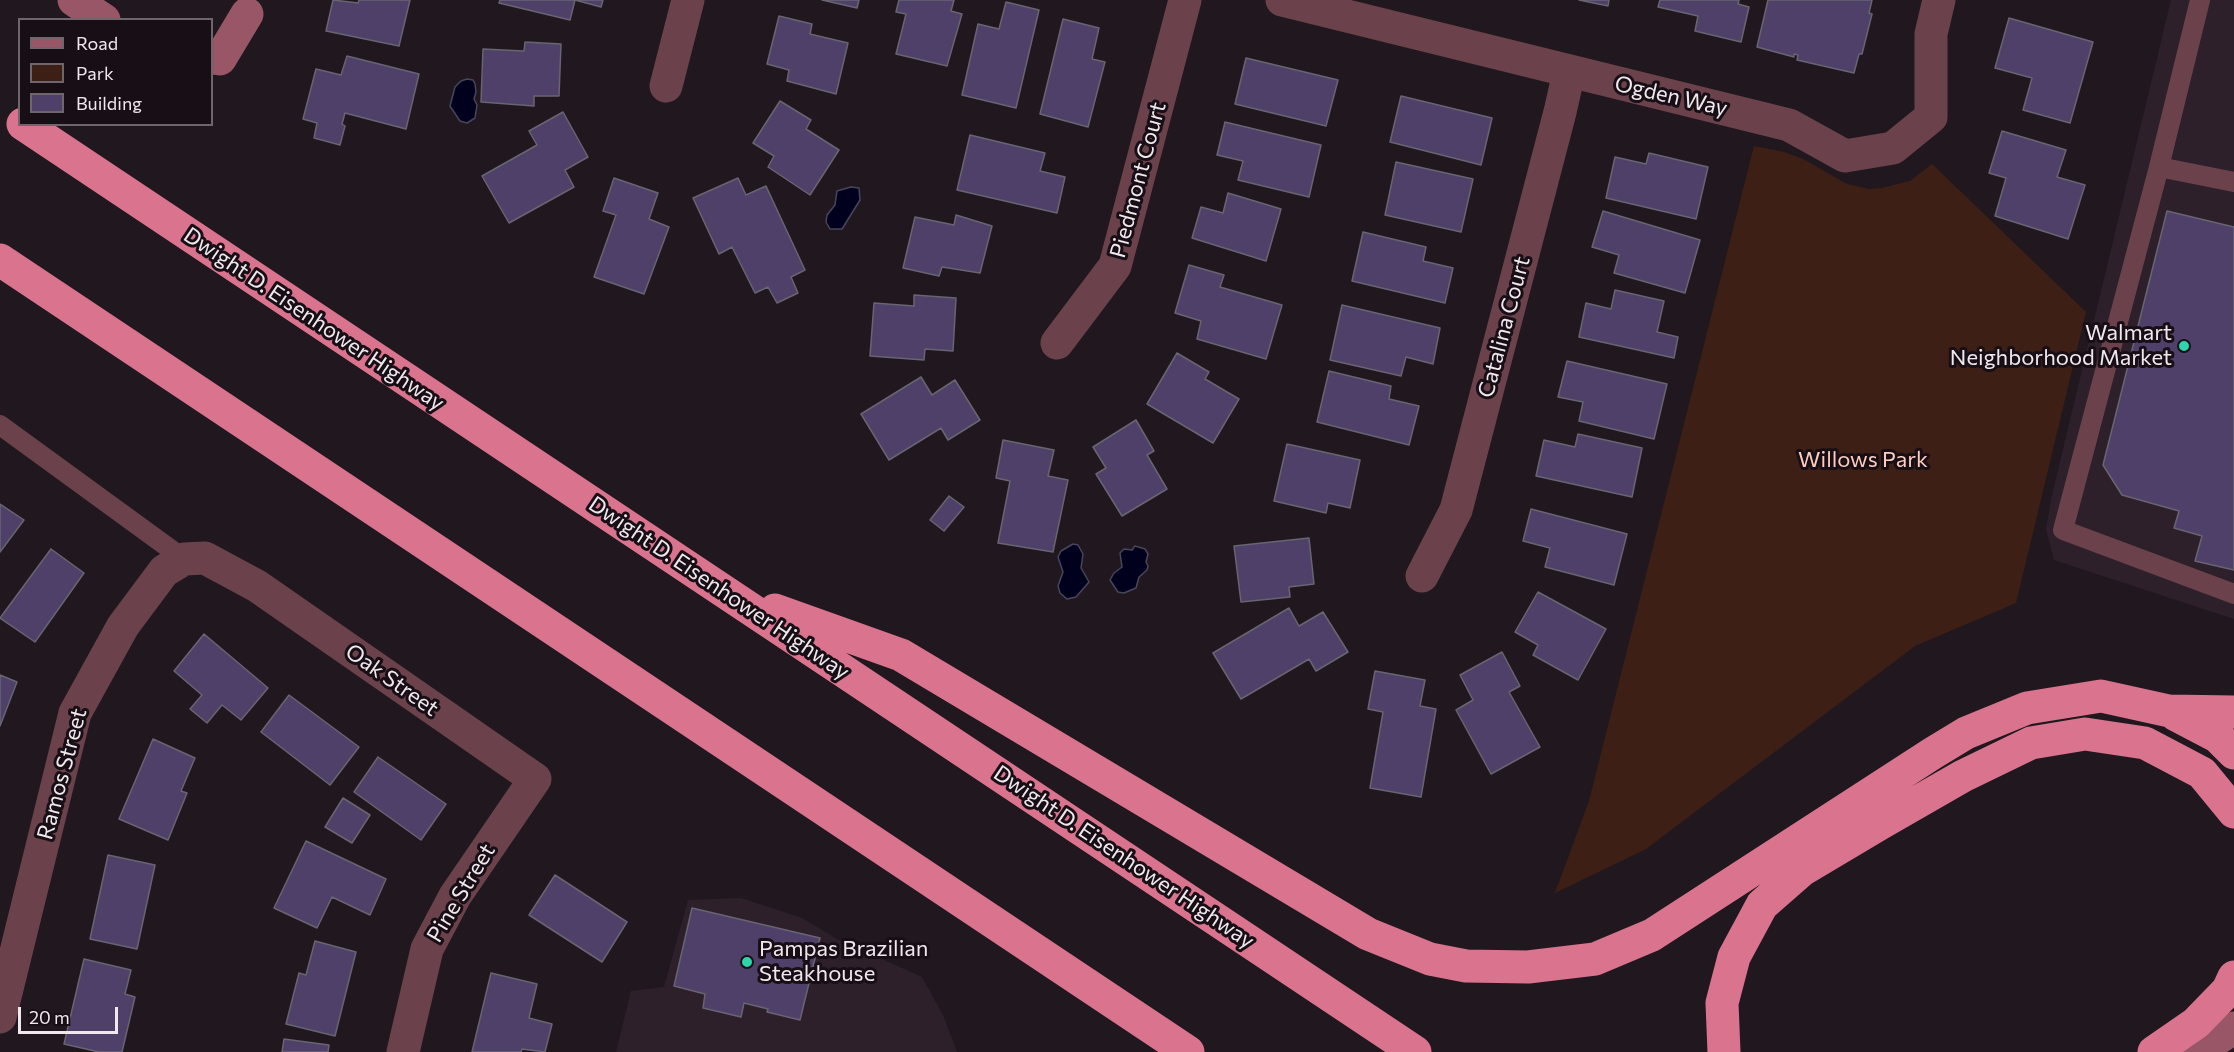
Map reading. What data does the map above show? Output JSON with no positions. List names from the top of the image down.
{
  "streets": {
    "highway": ["Dwight D. Eisenhower Highway"],
    "street": [
      "Ogden Way",
      "Piedmont Court",
      "Catalina Court",
      "Oak Street",
      "Ramos Street",
      "Pine Street"
    ]
  },
  "crossings": [
    ["Ogden Way", "Catalina Court"],
    ["Oak Street", "Ramos Street"],
    ["Oak Street", "Pine Street"]
  ],
  "parks": ["Willows Park"],
  "places": ["Walmart Neighborhood Market", "Pampas Brazilian Steakhouse"],
  "legend": ["Road", "Park", "Building"],
  "scale_bar": "20 m"
}
